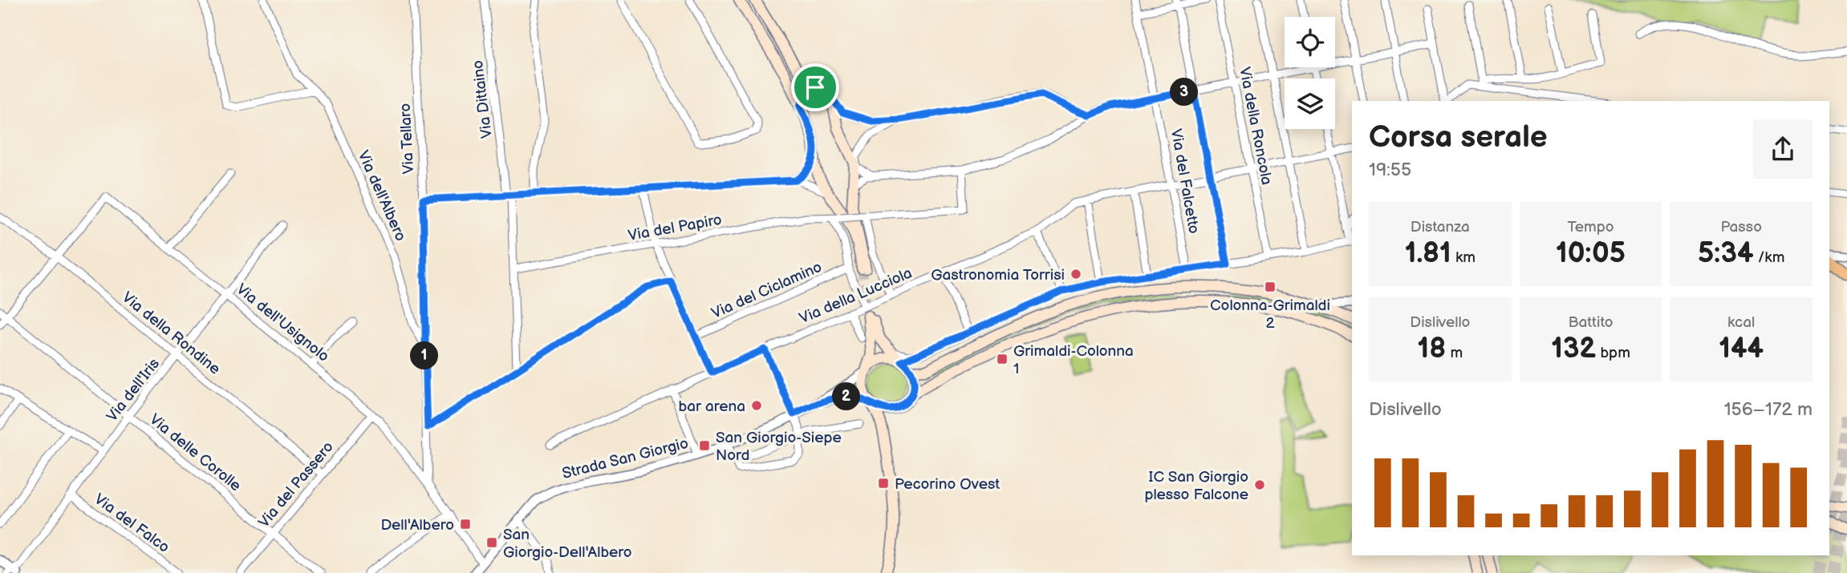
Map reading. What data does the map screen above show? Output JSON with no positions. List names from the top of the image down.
{
  "streets": {
    "street": [
      "Via Dittaino",
      "Via della Roncola",
      "Via Tellaro",
      "Via del Falcetto",
      "Via dell'Albero",
      "Via del Papiro",
      "Via del Ciclamino",
      "Via della Lucciola",
      "Via dell'Usignolo",
      "Via della Rondine",
      "Via dell'Iris",
      "Via delle Corolle",
      "Strada San Giorgio",
      "Via del Passero",
      "Via del Falco"
    ]
  },
  "crossings": [
    ["Via Dittaino", "Via del Papiro"],
    ["Via della Roncola", "Via della Lucciola"],
    ["Via Tellaro", "Via dell'Albero"],
    ["Via del Falcetto", "Via della Lucciola"],
    ["Via dell'Albero", "Via dell'Usignolo"],
    ["Via dell'Usignolo", "Via della Rondine"],
    ["Via dell'Usignolo", "Via dell'Iris"],
    ["Via dell'Usignolo", "Via del Passero"],
    ["Via della Rondine", "Via dell'Iris"],
    ["Via della Rondine", "Via del Passero"],
    ["Via dell'Iris", "Via delle Corolle"],
    ["Via dell'Iris", "Via del Falco"],
    ["Via delle Corolle", "Via del Passero"]
  ],
  "places": {
    "other": ["Gastronomia Torrisi", "bar arena", "IC San Giorgio plesso Falcone"],
    "transit": [
      "Colonna-Grimaldi 2",
      "Grimaldi-Colonna 1",
      "San Giorgio-Siepe Nord",
      "Pecorino Ovest",
      "Dell'Albero",
      "San Giorgio-Dell'Albero"
    ]
  },
  "page": {
    "pins": ["3", "1", "2"],
    "heading": ["Corsa serale", "19:55"],
    "stats": [
      ["Distanza", "1.81 km"],
      ["Tempo", "10:05"],
      ["Passo", "5:34 /km"],
      ["Dislivello", "18 m"],
      ["Battito", "132 bpm"],
      ["kcal", "144"]
    ],
    "chart": ["Dislivello", "156–172 m"]
  }
}
